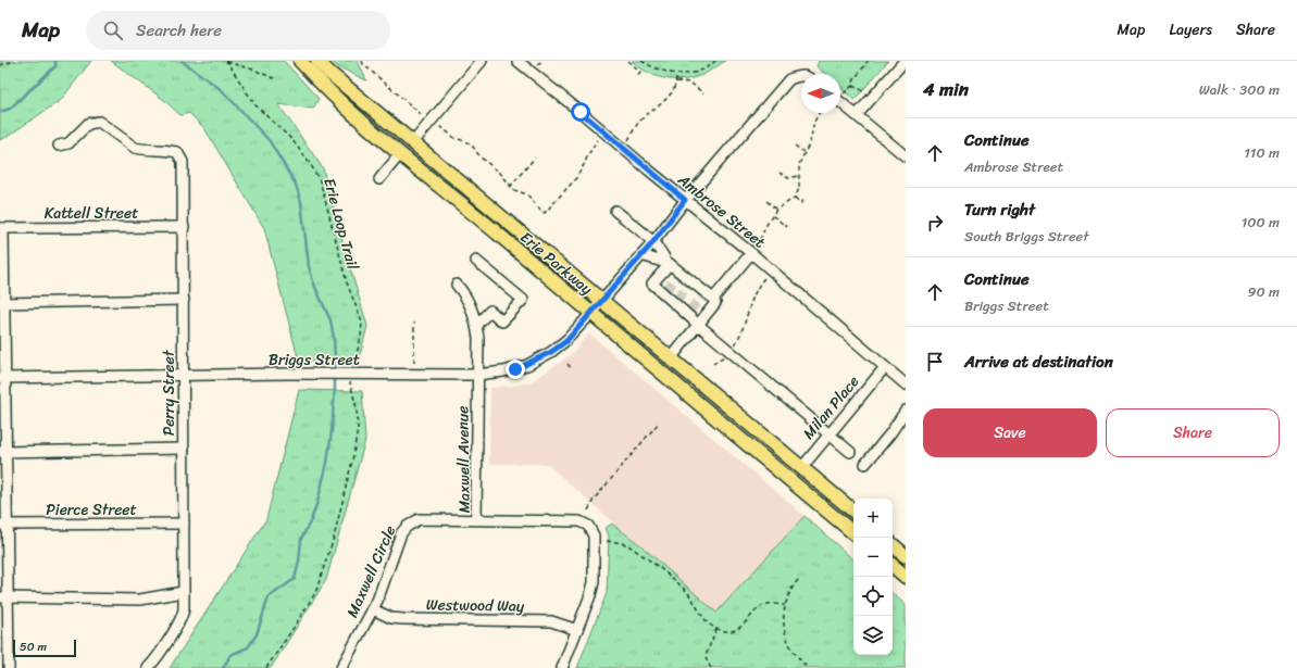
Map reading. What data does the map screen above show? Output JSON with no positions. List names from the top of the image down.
{
  "streets": {
    "main road": ["Erie Parkway"],
    "street": [
      "Ambrose Street",
      "Kattell Street",
      "Briggs Street",
      "Perry Street",
      "Milan Place",
      "Maxwell Avenue",
      "Pierce Street",
      "Maxwell Circle",
      "Westwood Way"
    ],
    "path": ["Erie Loop Trail"]
  },
  "crossings": [
    ["Ambrose Street", "Briggs Street"],
    ["Ambrose Street", "Milan Place"],
    ["Kattell Street", "Perry Street"],
    ["Erie Loop Trail", "Briggs Street"],
    ["Erie Parkway", "Briggs Street"],
    ["Erie Parkway", "Milan Place"],
    ["Briggs Street", "Perry Street"],
    ["Briggs Street", "Maxwell Avenue"],
    ["Perry Street", "Pierce Street"],
    ["Maxwell Avenue", "Maxwell Circle"],
    ["Maxwell Avenue", "Westwood Way"],
    ["Maxwell Circle", "Westwood Way"]
  ],
  "scale_bar": "50 m",
  "north": "left",
  "page": {
    "header": "Map",
    "search": "Search here",
    "nav": ["Map", "Layers", "Share"],
    "heading": ["4 min", "Walk · 300 m"],
    "list": [
      ["Continue", "Ambrose Street", "110 m"],
      ["Turn right", "South Briggs Street", "100 m"],
      ["Continue", "Briggs Street", "90 m"],
      "Arrive at destination"
    ],
    "buttons": ["Save", "Share"],
    "map_buttons": ["+", "−"],
    "scale": "50 m"
  }
}
